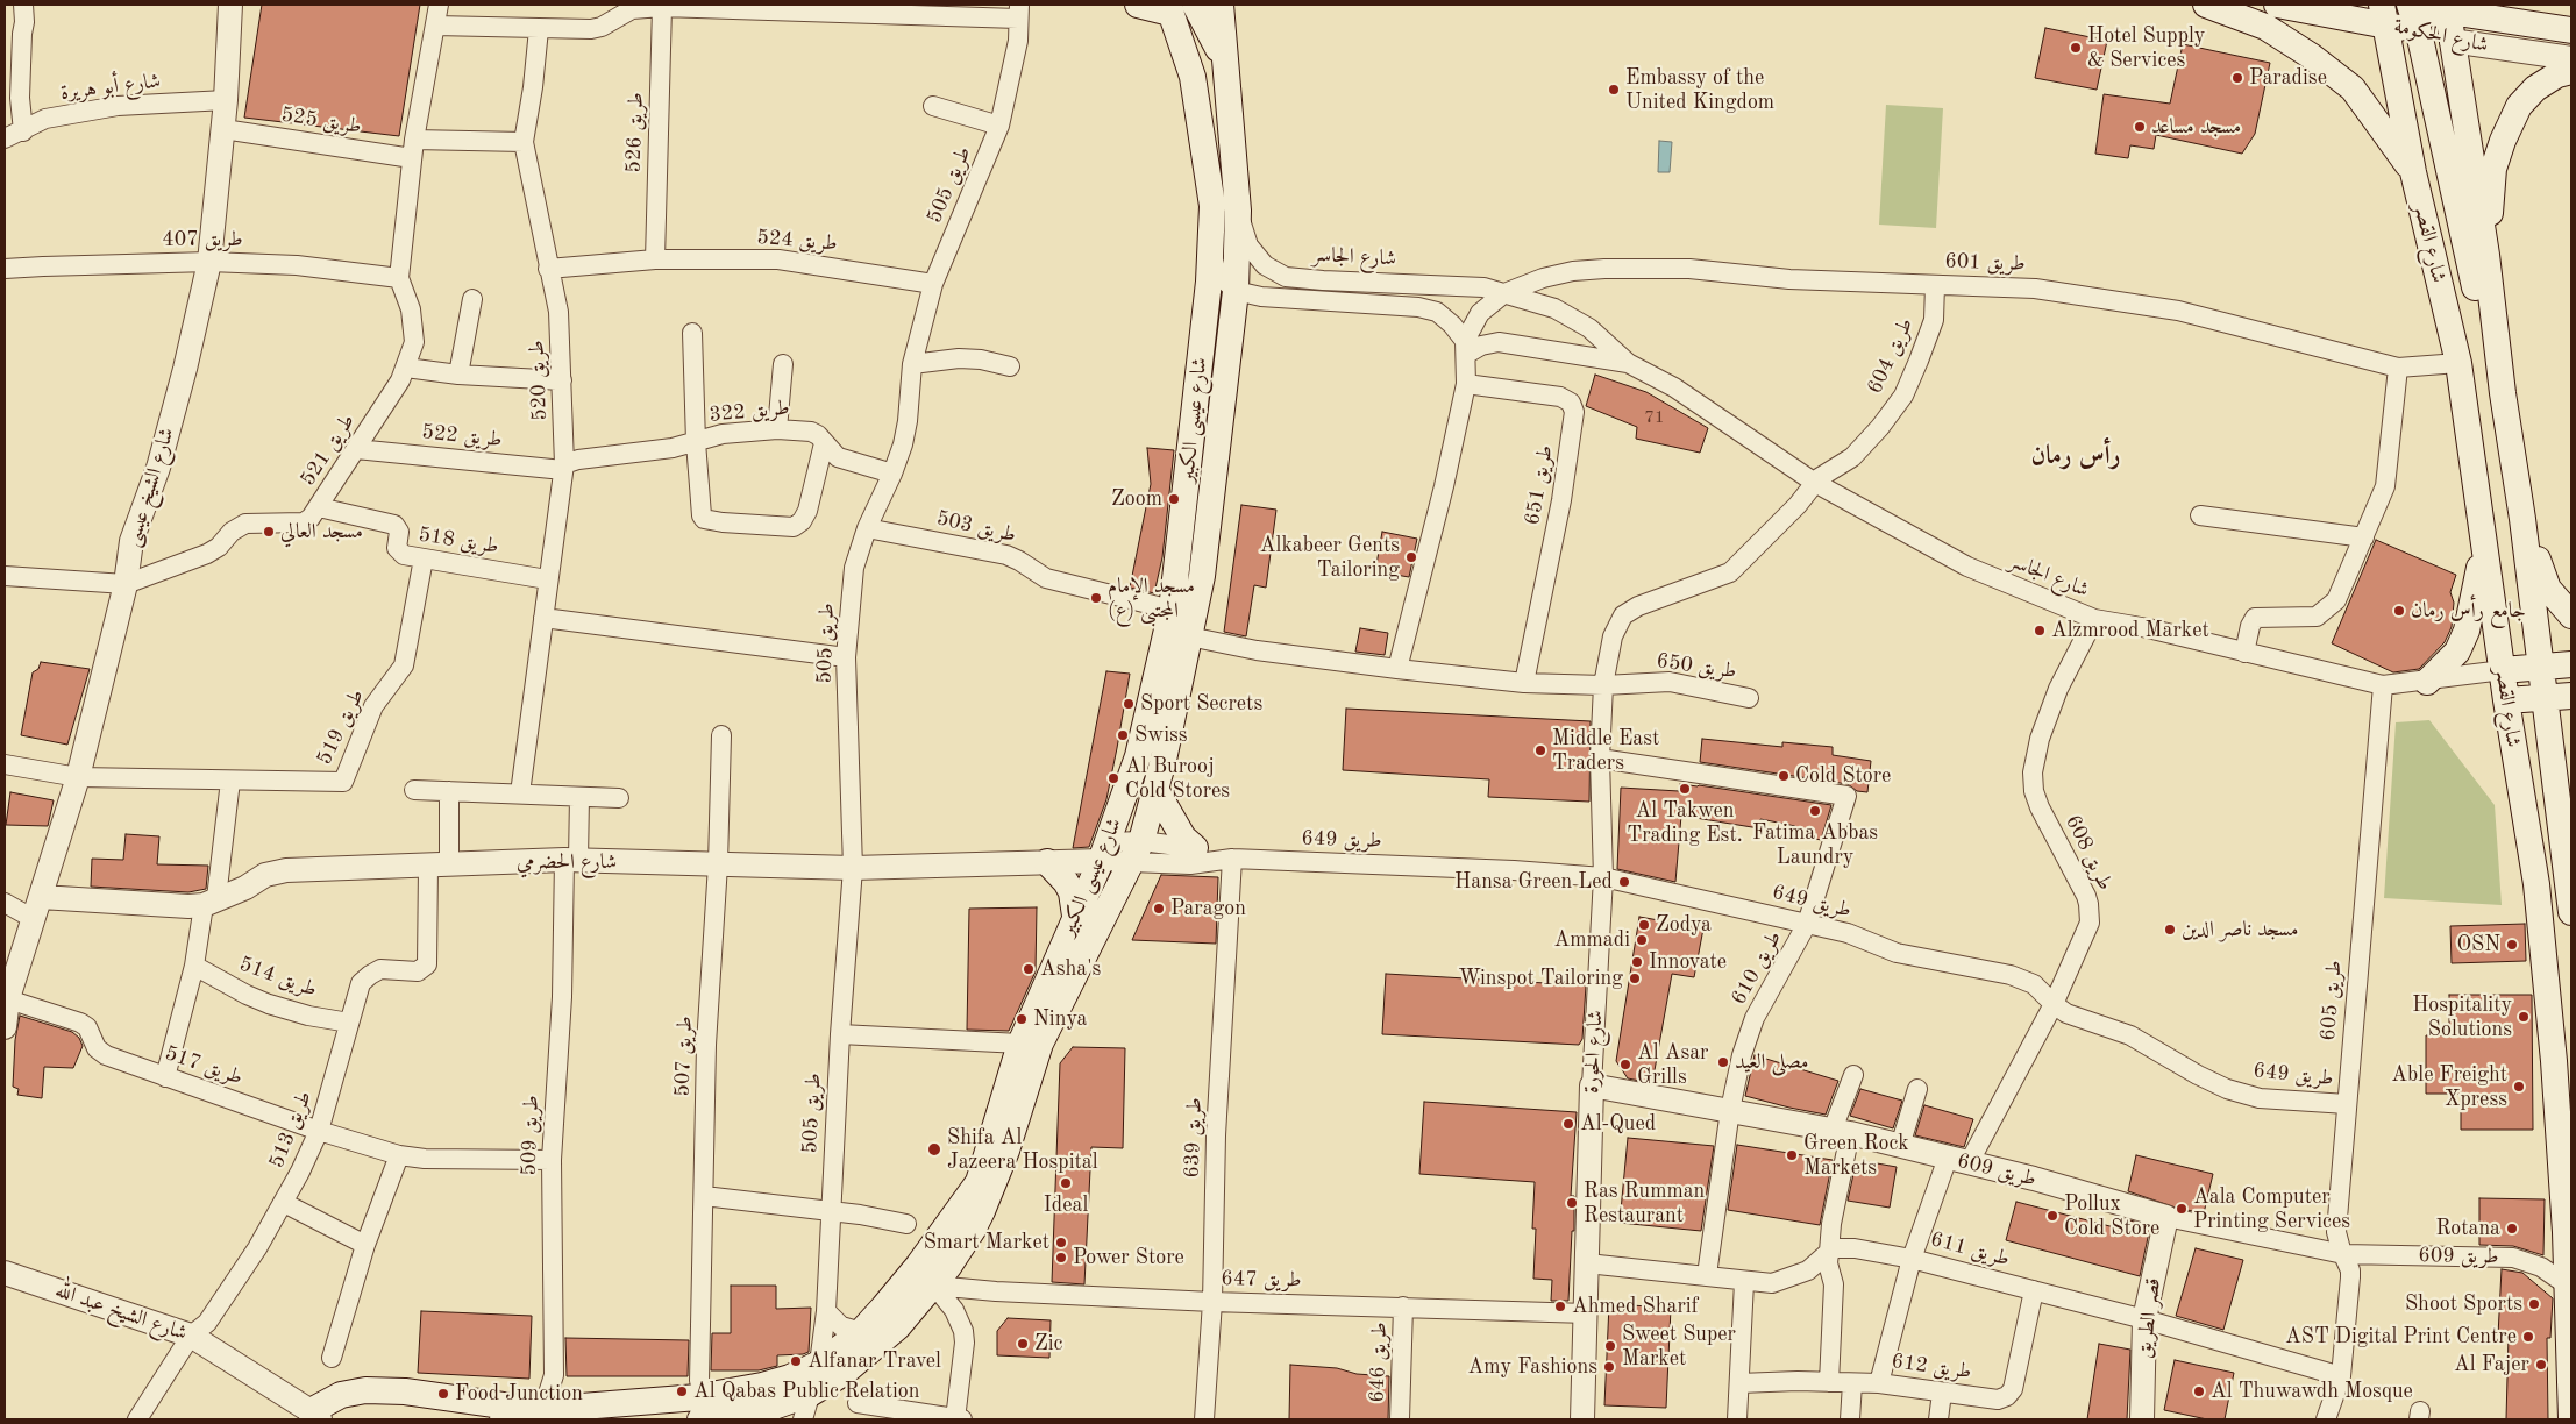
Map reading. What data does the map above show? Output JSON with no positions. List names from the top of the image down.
{
  "streets": {
    "main road": ["شارع الحكومة", "شارع القصر", "شارع عيسى الكبير"],
    "street": [
      "شارع أبو هريرة",
      "طريق 525",
      "طريق 526",
      "طريق 505",
      "طريق 407",
      "طريق 524",
      "شارع الجاسر",
      "طريق 601",
      "طريق 604",
      "طريق 520",
      "طريق 322",
      "طريق 522",
      "طريق 521",
      "طريق 651",
      "شارع الشيخ عيسى",
      "طريق 503",
      "طريق 518",
      "طريق 650",
      "طريق 519",
      "طريق 649",
      "طريق 608",
      "شارع الحضرمي",
      "طريق 610",
      "طريق 514",
      "طريق 605",
      "شارع الحورة",
      "طريق 507",
      "طريق 517",
      "طريق 513",
      "طريق 509",
      "طريق 639",
      "طريق 609",
      "طريق 611",
      "طريق 647",
      "شارع الشيخ عبد الله",
      "قصر الطريق",
      "طريق 646",
      "طريق 612"
    ]
  },
  "crossings": [
    ["شارع الحكومة", "شارع القصر"],
    ["شارع أبو هريرة", "شارع الشيخ عيسى"],
    ["طريق 525", "طريق 520"],
    ["طريق 525", "شارع الشيخ عيسى"],
    ["طريق 526", "طريق 524"],
    ["طريق 505", "طريق 524"],
    ["طريق 505", "طريق 322"],
    ["طريق 505", "شارع عيسى الكبير"],
    ["طريق 505", "طريق 503"],
    ["طريق 505", "شارع الحضرمي"],
    ["طريق 407", "طريق 521"],
    ["طريق 407", "شارع الشيخ عيسى"],
    ["طريق 524", "طريق 520"],
    ["شارع القصر", "شارع الجاسر"],
    ["شارع القصر", "طريق 601"],
    ["شارع القصر", "طريق 609"],
    ["شارع الجاسر", "طريق 601"],
    ["شارع الجاسر", "طريق 604"],
    ["شارع الجاسر", "شارع عيسى الكبير"],
    ["شارع الجاسر", "طريق 608"],
    ["شارع الجاسر", "طريق 605"],
    ["طريق 601", "طريق 604"],
    ["طريق 520", "طريق 322"],
    ["طريق 520", "طريق 522"],
    ["طريق 520", "طريق 518"],
    ["طريق 322", "طريق 522"],
    ["شارع عيسى الكبير", "طريق 503"],
    ["شارع عيسى الكبير", "طريق 649"],
    ["شارع عيسى الكبير", "شارع الحضرمي"],
    ["شارع عيسى الكبير", "طريق 509"],
    ["شارع عيسى الكبير", "طريق 647"],
    ["طريق 522", "طريق 521"],
    ["طريق 521", "شارع الشيخ عيسى"],
    ["طريق 521", "طريق 518"],
    ["شارع الشيخ عيسى", "طريق 519"],
    ["شارع الشيخ عيسى", "شارع الحضرمي"],
    ["شارع الشيخ عيسى", "طريق 517"],
    ["طريق 518", "طريق 519"],
    ["طريق 650", "شارع الحورة"],
    ["طريق 649", "طريق 608"],
    ["طريق 649", "شارع الحضرمي"],
    ["طريق 649", "طريق 610"],
    ["طريق 649", "طريق 605"],
    ["طريق 649", "شارع الحورة"],
    ["طريق 649", "طريق 639"],
    ["طريق 608", "طريق 609"],
    ["طريق 608", "طريق 611"],
    ["طريق 608", "طريق 612"],
    ["شارع الحضرمي", "طريق 507"],
    ["شارع الحضرمي", "طريق 513"],
    ["شارع الحضرمي", "طريق 509"],
    ["طريق 610", "شارع الحورة"],
    ["طريق 610", "طريق 609"],
    ["طريق 514", "طريق 513"],
    ["طريق 605", "طريق 609"],
    ["طريق 605", "طريق 611"],
    ["شارع الحورة", "طريق 609"],
    ["شارع الحورة", "طريق 647"],
    ["طريق 517", "طريق 513"],
    ["طريق 517", "طريق 509"],
    ["طريق 513", "شارع الشيخ عبد الله"],
    ["طريق 639", "طريق 647"],
    ["طريق 609", "قصر الطريق"],
    ["طريق 611", "قصر الطريق"],
    ["طريق 611", "طريق 612"],
    ["طريق 647", "طريق 646"]
  ],
  "districts": ["رأس رمان"],
  "places": [
    "Hotel Supply & Services",
    "Paradise",
    "Embassy of the United Kingdom",
    "مسجد مساعد",
    "Zoom",
    "مسجد العالي",
    "Alkabeer Gents Tailoring",
    "مسجد الإمام المجتبى (ع)",
    "جامع رأس رمان",
    "Alzmrood Market",
    "Sport Secrets",
    "Swiss",
    "Middle East Traders",
    "Cold Store",
    "Al Burooj Cold Stores",
    "Al Takwen Trading Est.",
    "Fatima Abbas Laundry",
    "Hansa Green Led",
    "Paragon",
    "Zodya",
    "مسجد ناصر الدين",
    "Ammadi",
    "OSN",
    "Innovate",
    "Asha's",
    "Winspot Tailoring",
    "Hospitality Solutions",
    "Ninya",
    "مصلى العيد",
    "Al Asar Grills",
    "Able Freight Xpress",
    "Al-Qued",
    "Shifa Al Jazeera Hospital",
    "Green Rock Markets",
    "Ideal",
    "Ras Rumman Restaurant",
    "Aala Computer Printing Services",
    "Pollux Cold Store",
    "Rotana",
    "Smart Market",
    "Power Store",
    "Shoot Sports",
    "Ahmed Sharif",
    "AST Digital Print Centre",
    "Zic",
    "Sweet Super Market",
    "Alfanar Travel",
    "Al Fajer",
    "Amy Fashions",
    "Al Qabas Public Relation",
    "Al Thuwawdh Mosque",
    "Food Junction"
  ],
  "house_numbers": ["71"]
}
